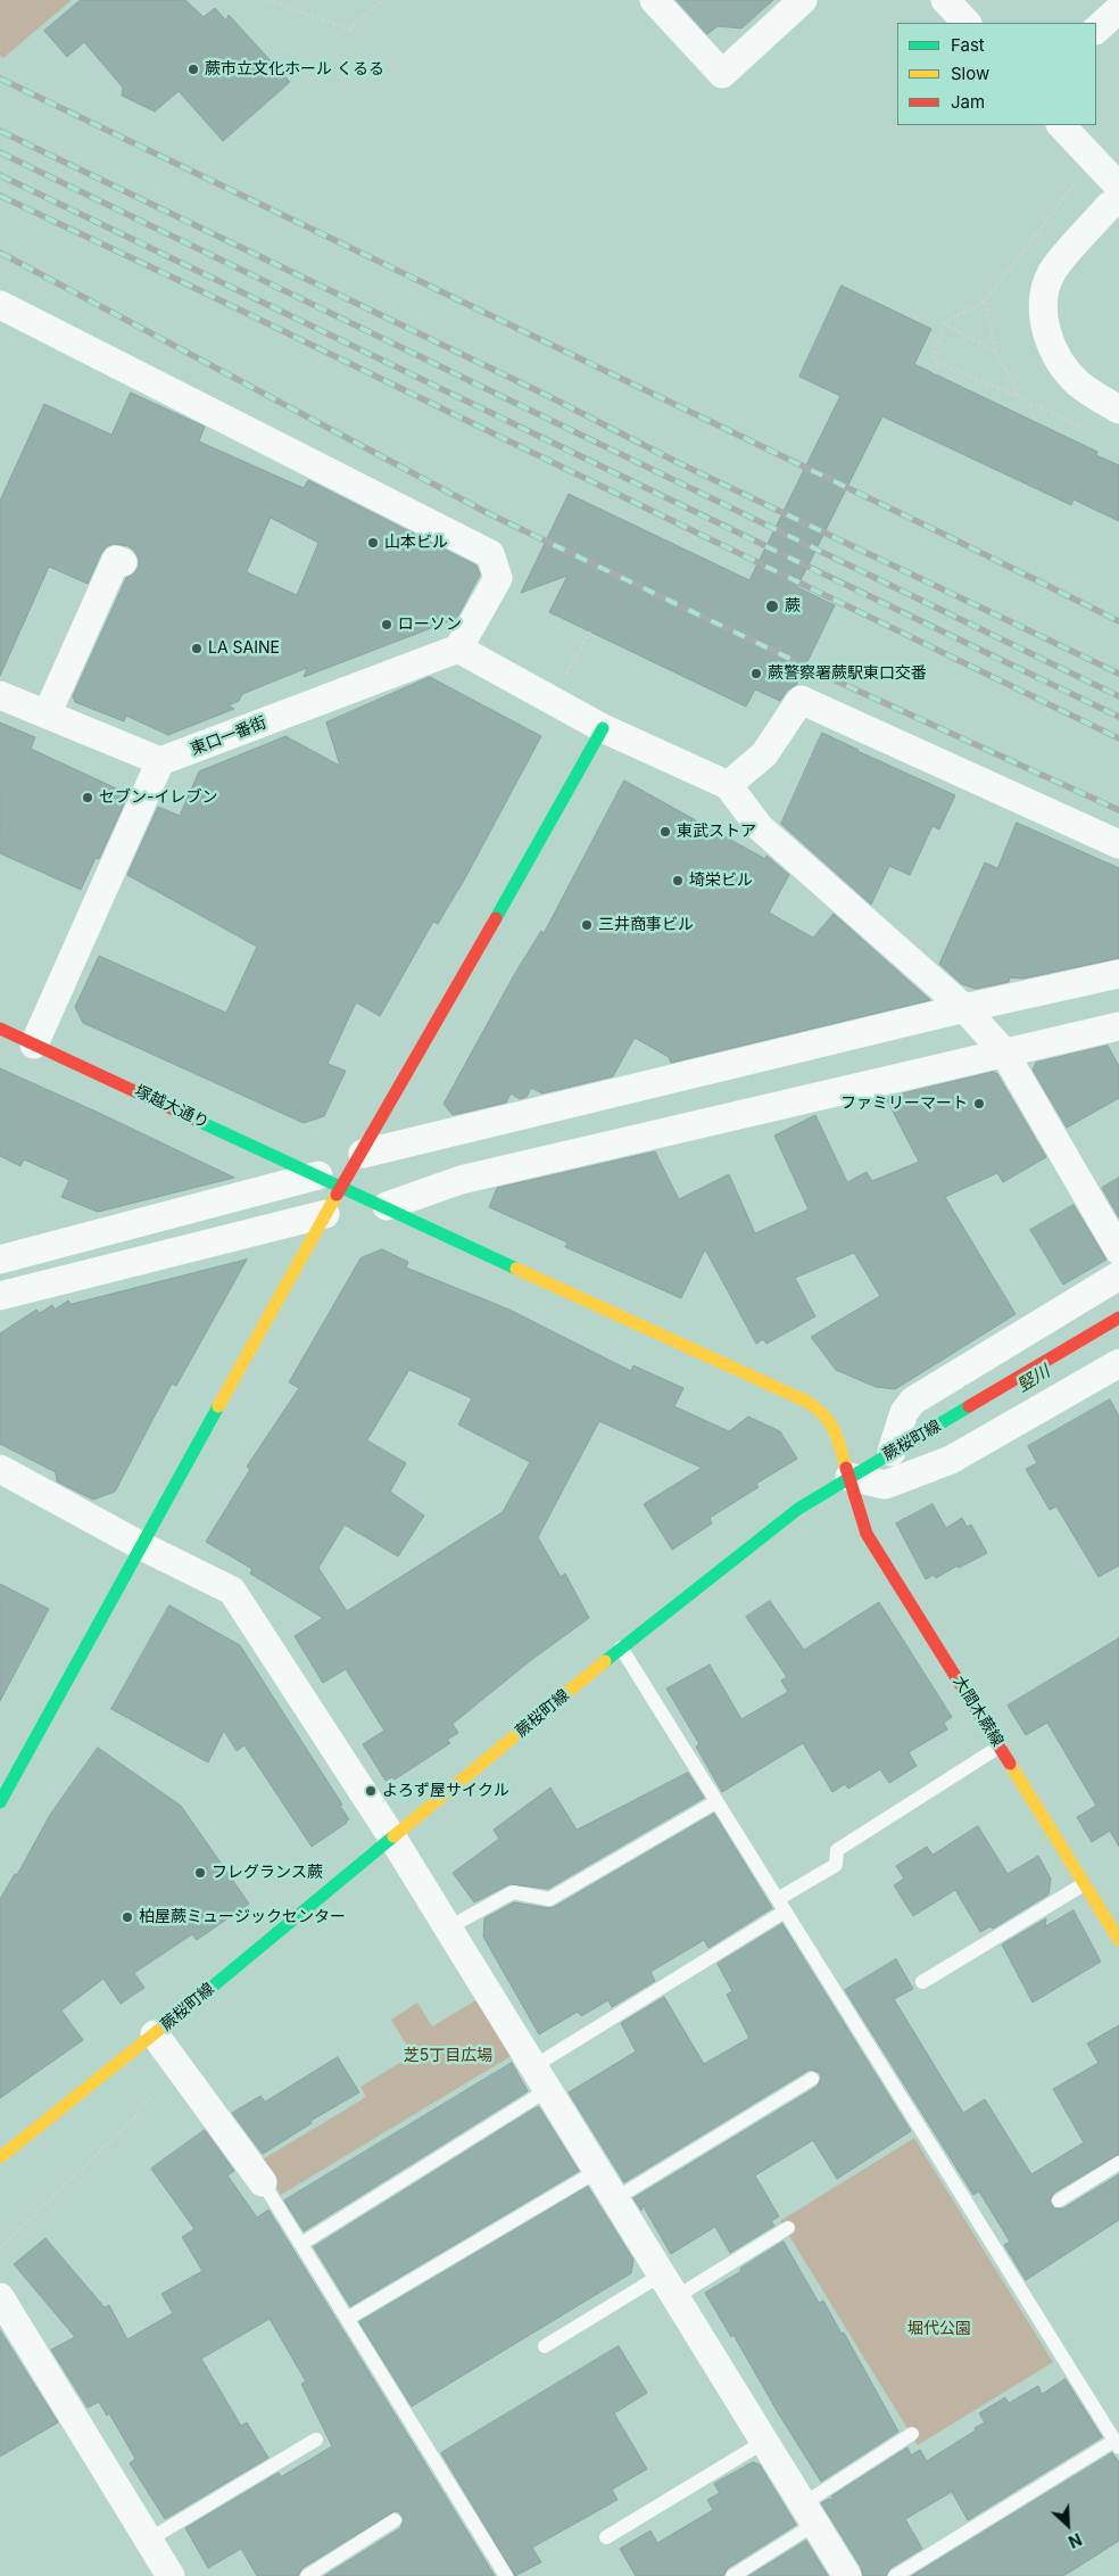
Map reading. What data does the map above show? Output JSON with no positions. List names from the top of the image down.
{
  "streets": {
    "street": [
      "東口一番街",
      "塚越大通り",
      "蕨桜町線",
      "大間木蕨線"
    ]
  },
  "crossings": [
    ["塚越大通り", "大間木蕨線"],
    ["蕨桜町線", "大間木蕨線"]
  ],
  "water": ["竪川"],
  "parks": ["芝5丁目広場", "堀代公園"],
  "places": [
    "蕨市立文化ホール くるる",
    "山本ビル",
    "蕨",
    "ローソン",
    "LA SAINE",
    "蕨警察署蕨駅東口交番",
    "セブン-イレブン",
    "東武ストア",
    "埼栄ビル",
    "三井商事ビル",
    "ファミリーマート",
    "よろず屋サイクル",
    "フレグランス蕨",
    "柏屋蕨ミュージックセンター"
  ],
  "legend": ["Fast", "Slow", "Jam"],
  "north": "bottom right"
}
